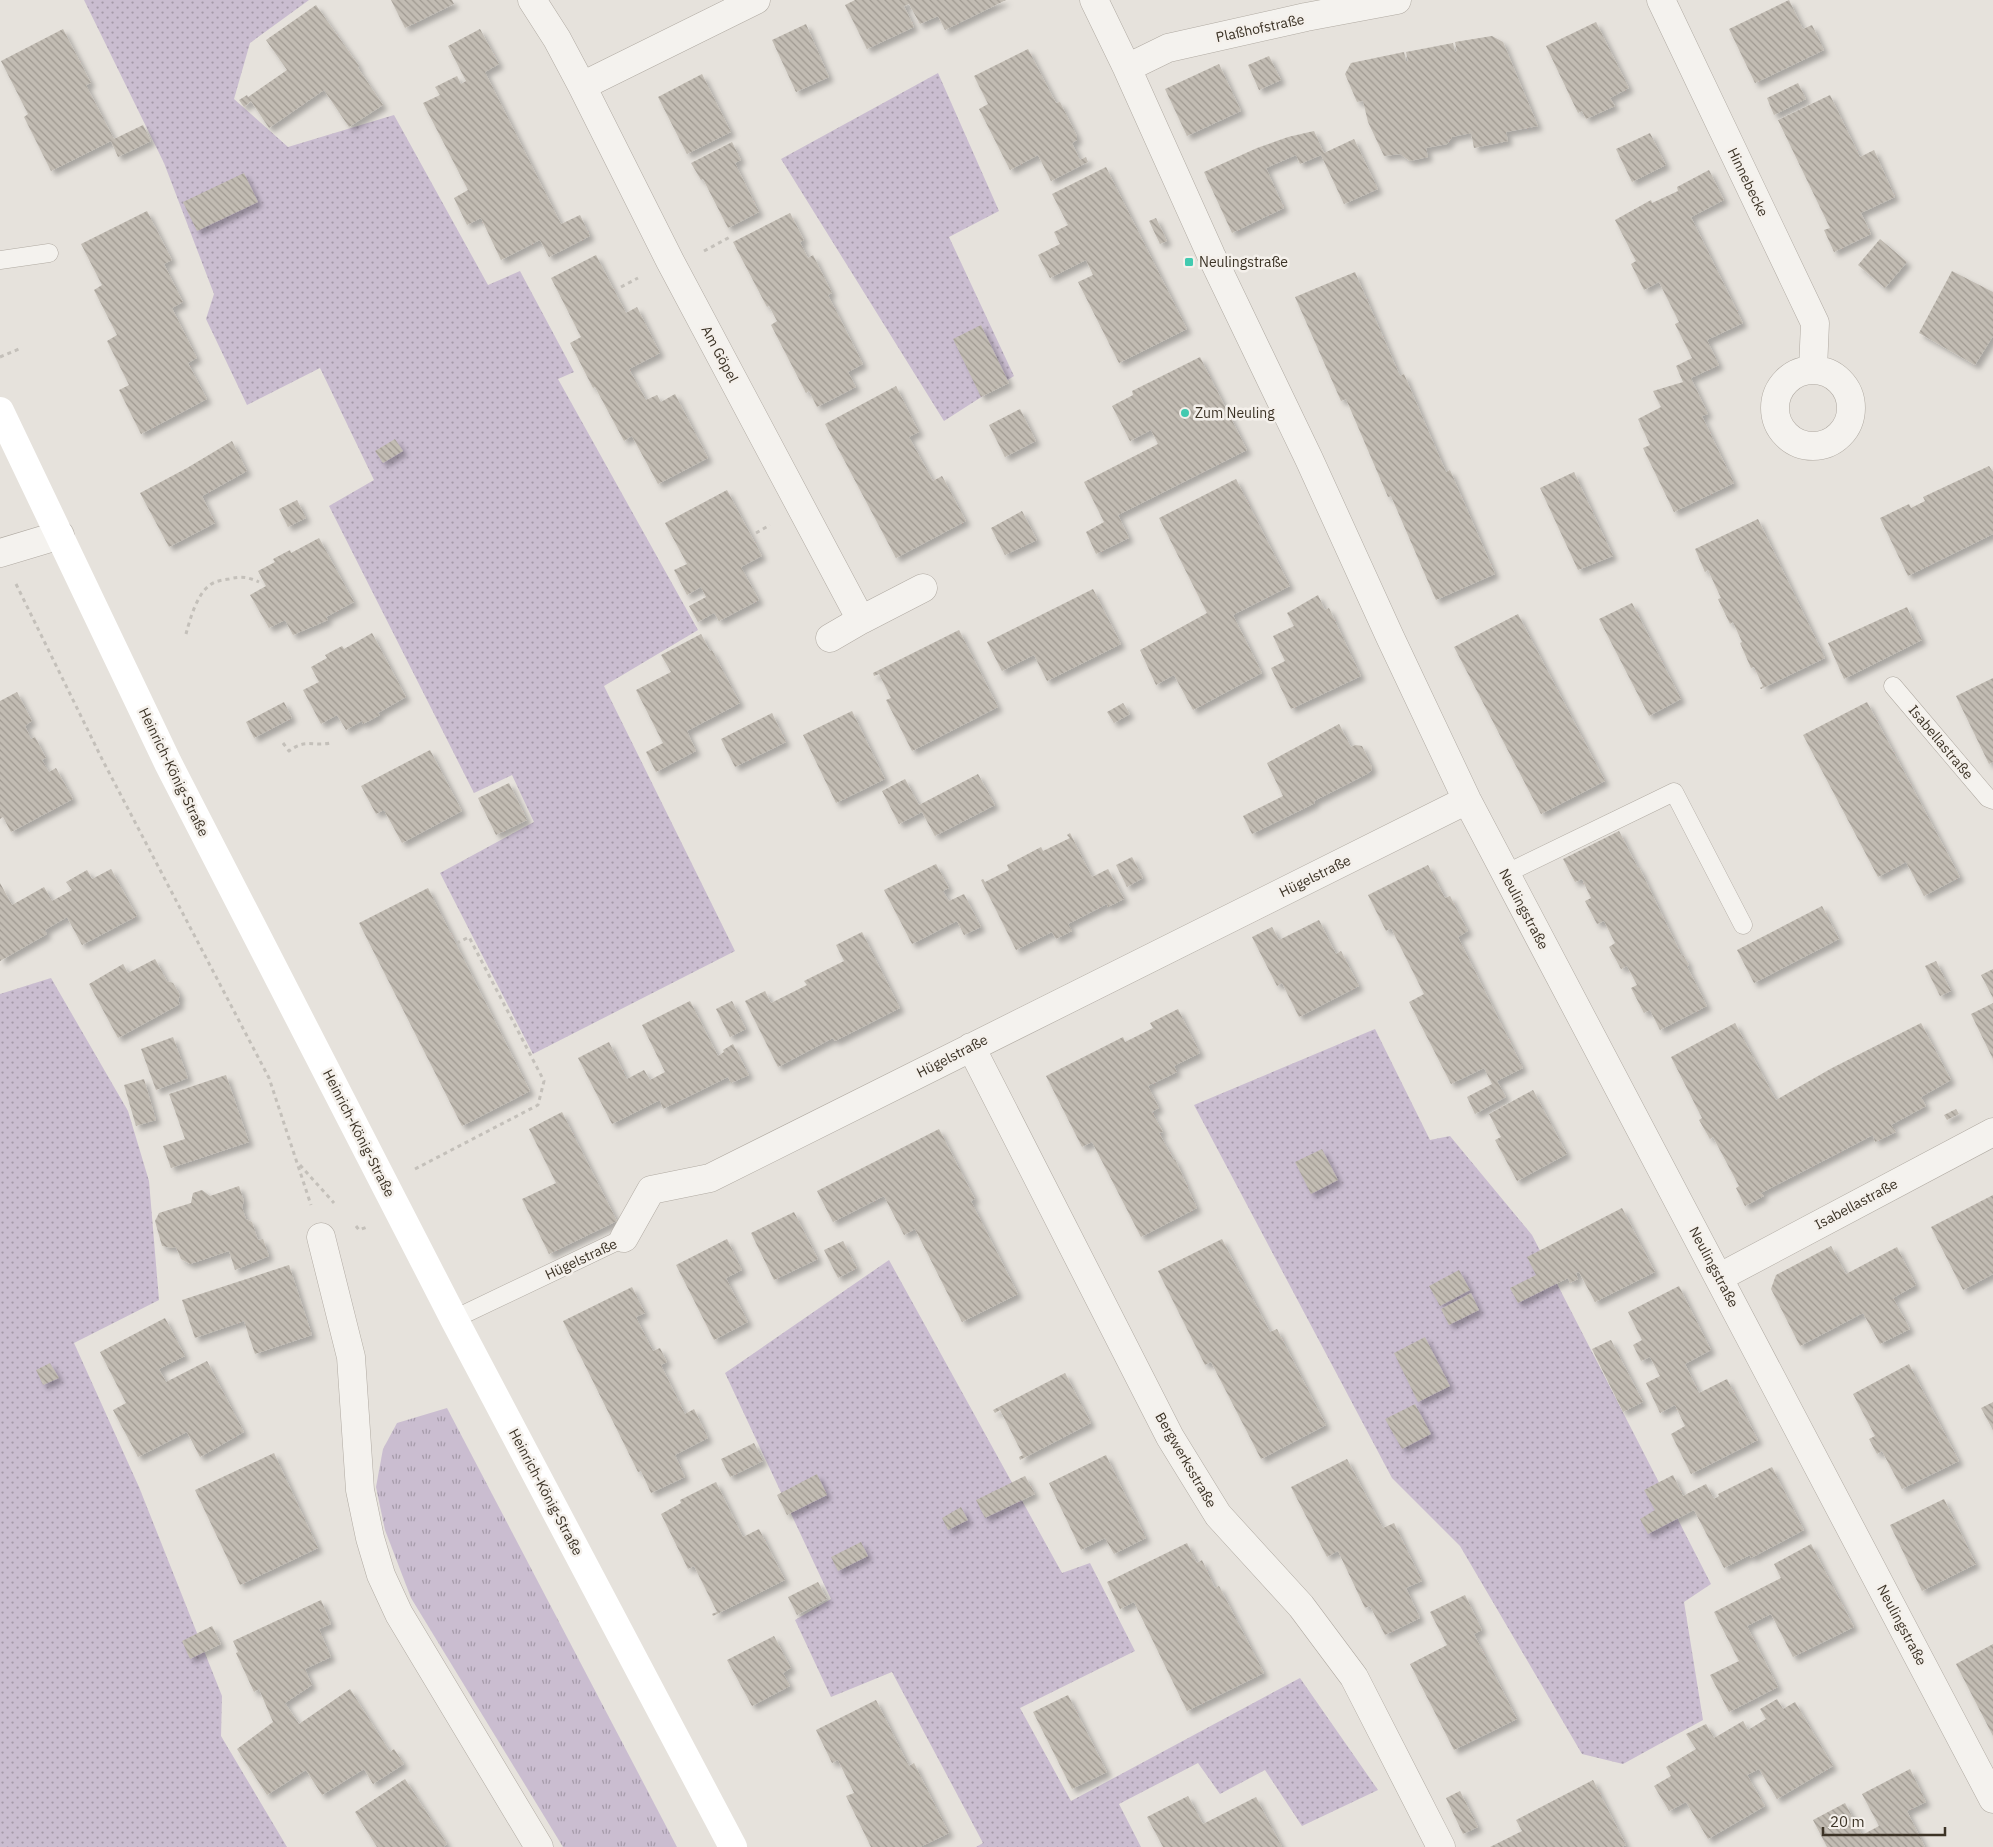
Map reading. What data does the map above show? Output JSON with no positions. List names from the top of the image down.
{
  "streets": {
    "main road": ["Heinrich-König-Straße"],
    "street": [
      "Plaßhofstraße",
      "Hinnebecke",
      "Am Göpel",
      "Isabellastraße",
      "Hügelstraße",
      "Neulingstraße",
      "Bergwerksstraße"
    ]
  },
  "crossings": [
    ["Plaßhofstraße", "Neulingstraße"],
    ["Isabellastraße", "Neulingstraße"],
    ["Heinrich-König-Straße", "Hügelstraße"],
    ["Hügelstraße", "Neulingstraße"],
    ["Hügelstraße", "Bergwerksstraße"]
  ],
  "places": {
    "transit": ["Neulingstraße"],
    "other": ["Zum Neuling"]
  },
  "scale_bar": "20 m"
}
